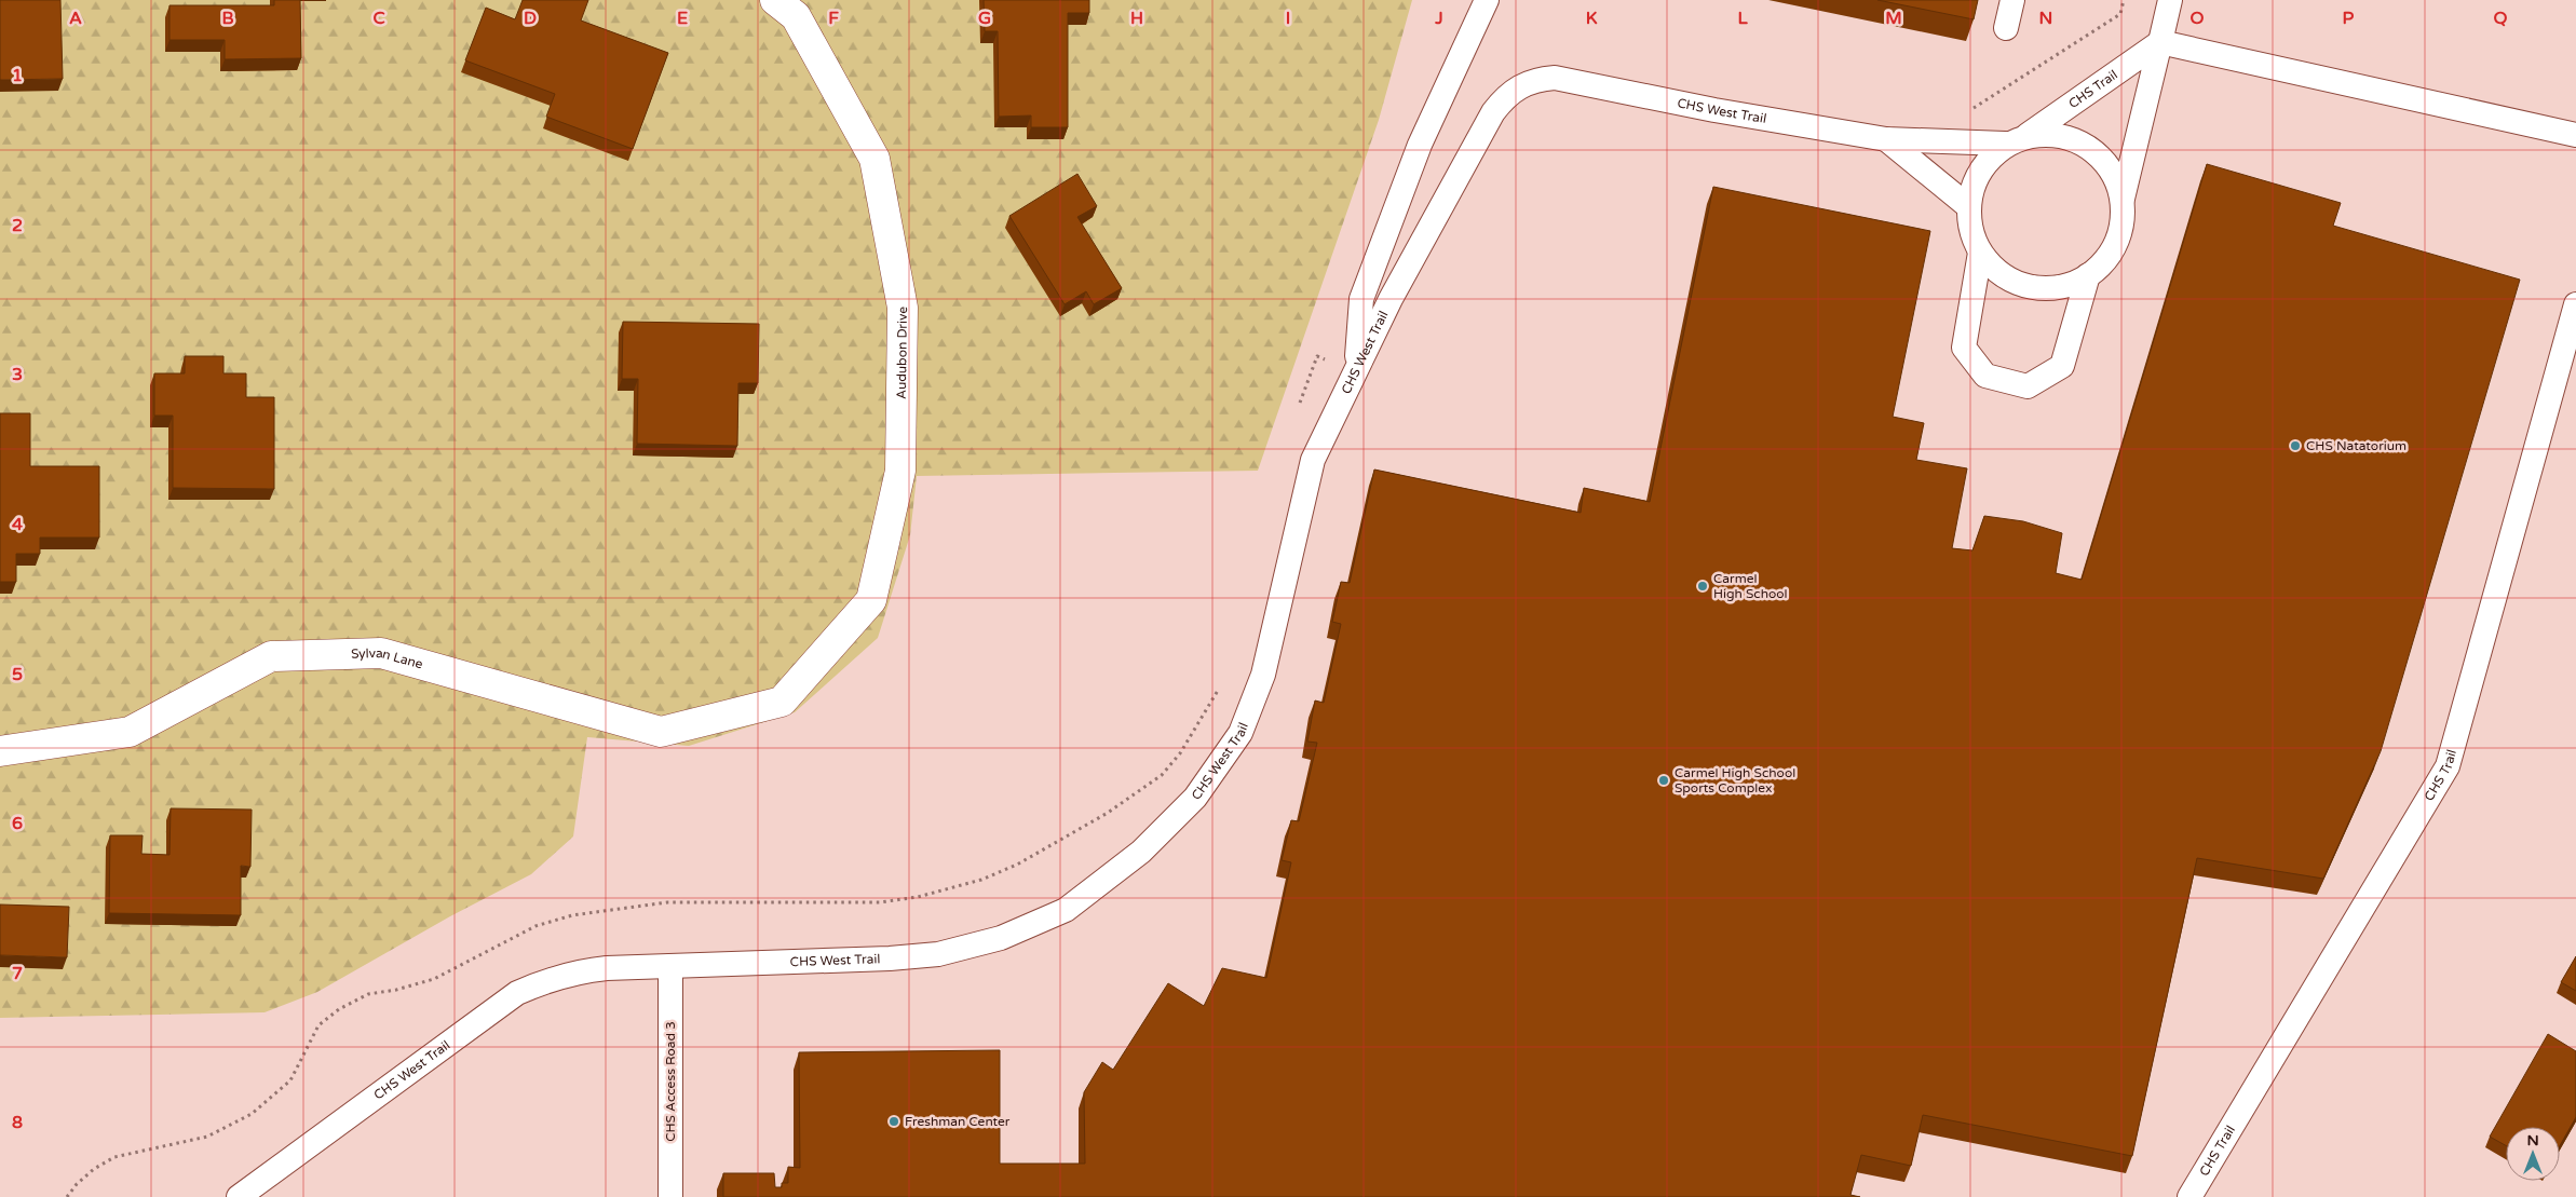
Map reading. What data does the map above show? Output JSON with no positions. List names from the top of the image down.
{
  "streets": {
    "street": ["Audubon Drive", "Sylvan Lane"],
    "lane": ["CHS Trail", "CHS West Trail", "CHS Access Road 3"]
  },
  "crossings": [
    ["CHS Trail", "CHS West Trail"],
    ["CHS West Trail", "CHS Access Road 3"],
    ["Audubon Drive", "Sylvan Lane"]
  ],
  "places": [
    "CHS Natatorium",
    "Carmel High School",
    "Carmel High School Sports Complex",
    "Freshman Center"
  ],
  "north": "top",
  "grid": {
    "columns": [
      "A",
      "B",
      "C",
      "D",
      "E",
      "F",
      "G",
      "H",
      "I",
      "J",
      "K",
      "L",
      "M",
      "N",
      "O",
      "P",
      "Q"
    ],
    "rows": [
      "1",
      "2",
      "3",
      "4",
      "5",
      "6",
      "7",
      "8"
    ]
  }
}
